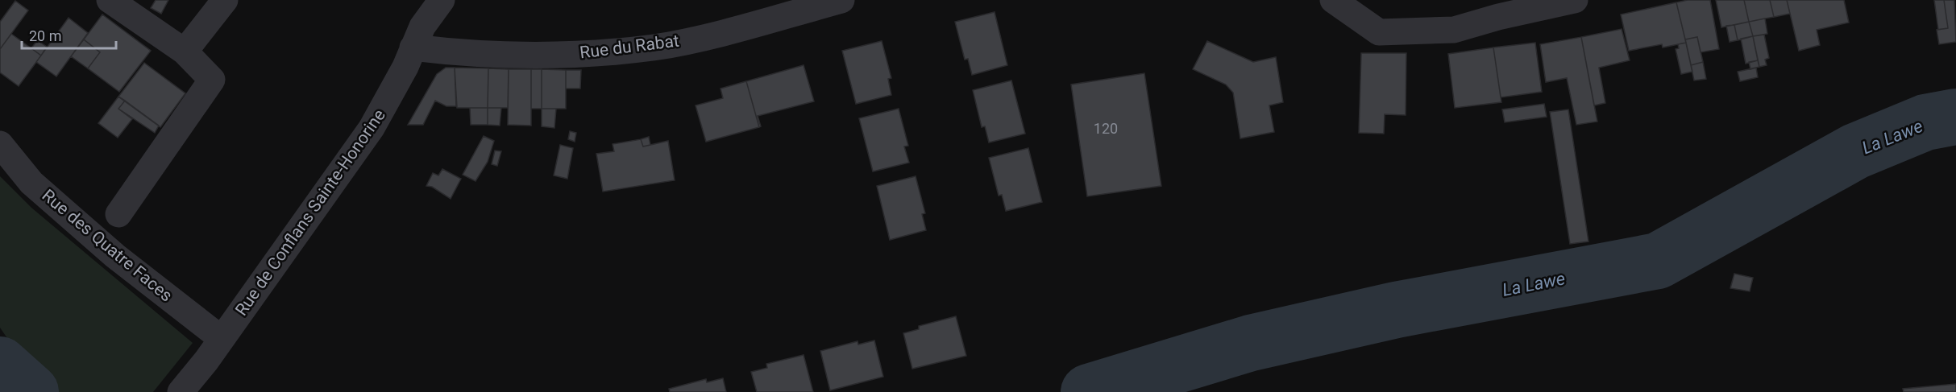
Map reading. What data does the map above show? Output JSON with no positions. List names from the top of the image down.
{
  "streets": {
    "street": ["Rue du Rabat", "Rue de Conflans Sainte-Honorine", "Rue des Quatre Faces"]
  },
  "crossings": [
    ["Rue du Rabat", "Rue de Conflans Sainte-Honorine"],
    ["Rue de Conflans Sainte-Honorine", "Rue des Quatre Faces"]
  ],
  "water": ["La Lawe"],
  "house_numbers": ["120"],
  "scale_bar": "20 m"
}
